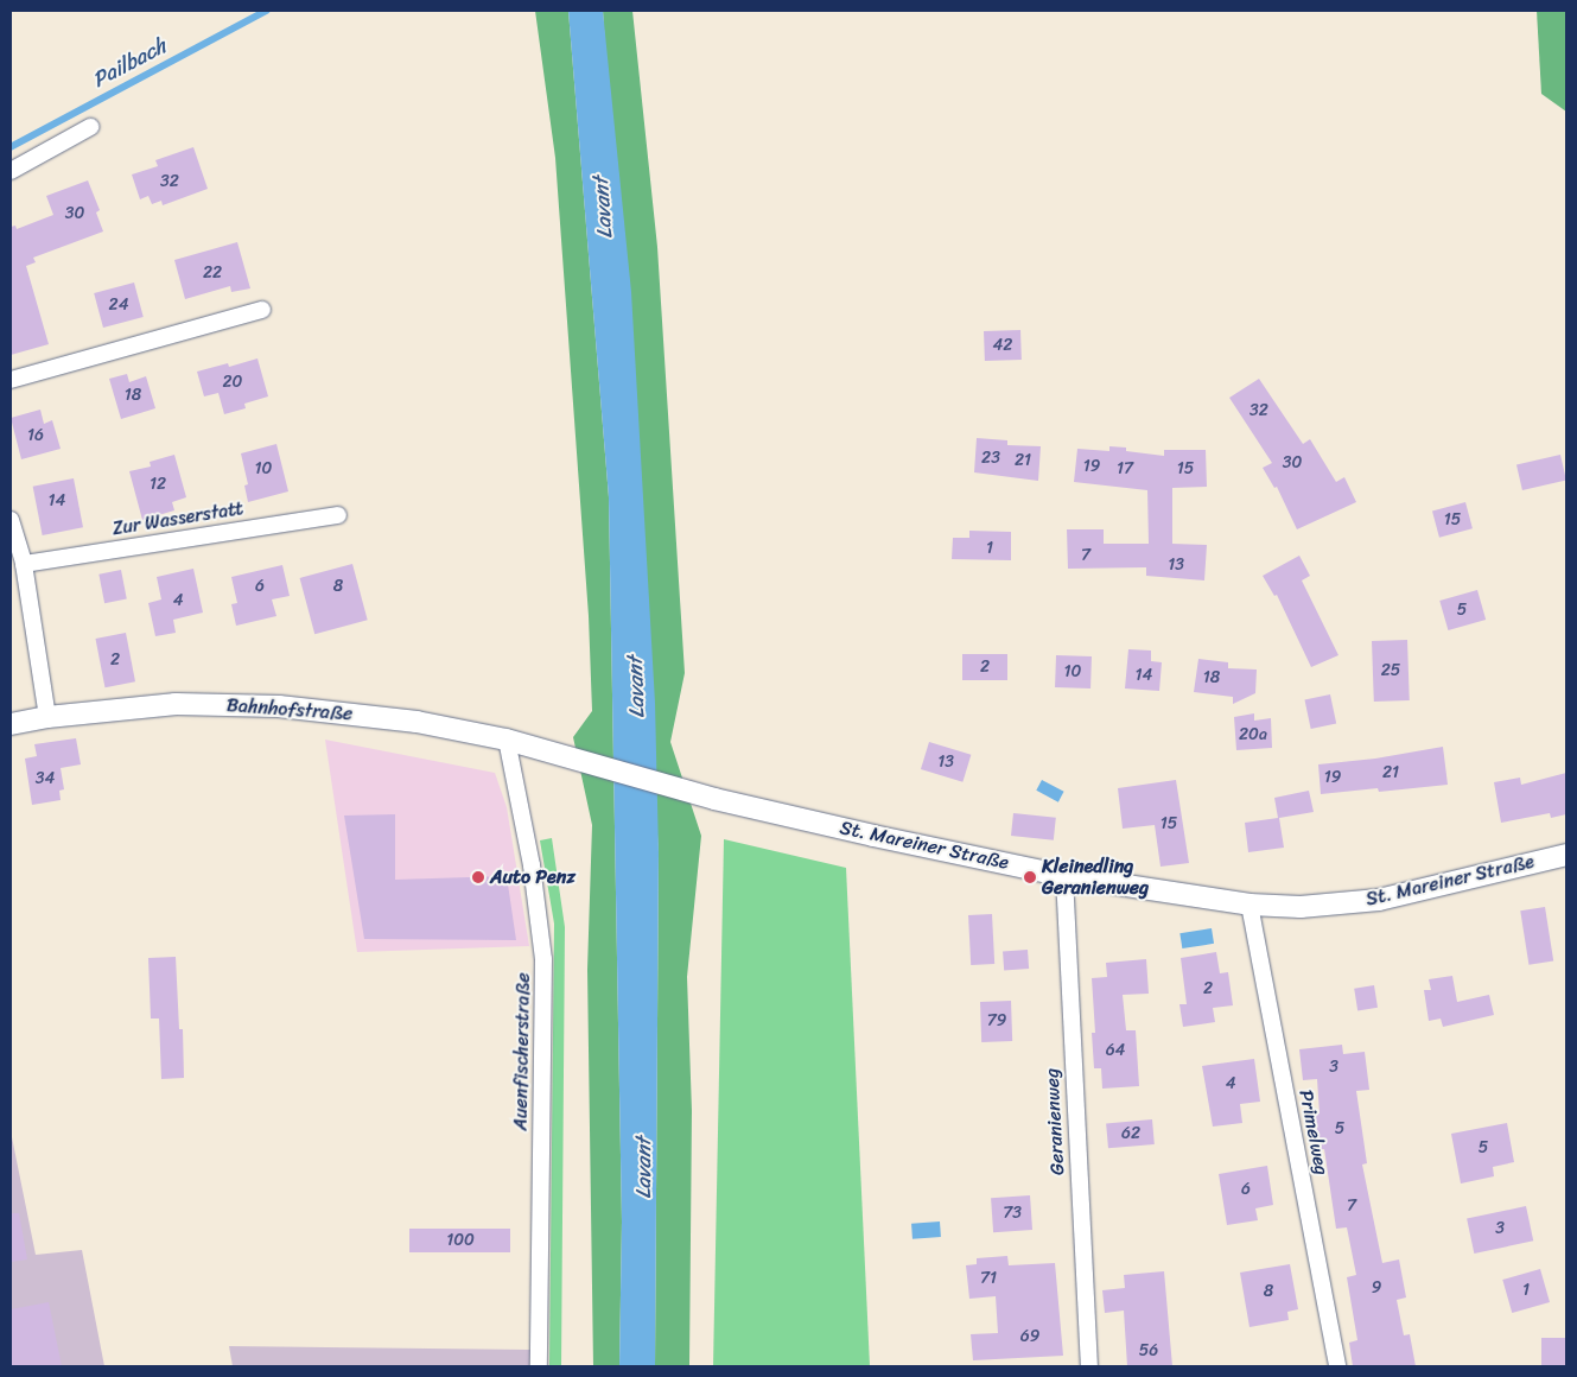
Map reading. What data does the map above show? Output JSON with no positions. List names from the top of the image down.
{
  "streets": {
    "street": [
      "Zur Wasserstatt",
      "Bahnhofstraße",
      "St. Mareiner Straße",
      "Auenfischerstraße",
      "Geranienweg",
      "Primelweg"
    ]
  },
  "crossings": [
    ["Bahnhofstraße", "St. Mareiner Straße"],
    ["Bahnhofstraße", "Auenfischerstraße"],
    ["St. Mareiner Straße", "Geranienweg"],
    ["St. Mareiner Straße", "Primelweg"]
  ],
  "water": ["Pailbach", "Lavant"],
  "places": ["Auto Penz", "Kleinedling Geranienweg"],
  "house_numbers": [
    "32",
    "30",
    "22",
    "24",
    "42",
    "20",
    "18",
    "32",
    "16",
    "23",
    "21",
    "30",
    "19",
    "10",
    "17",
    "15",
    "12",
    "14",
    "15",
    "1",
    "7",
    "13",
    "6",
    "8",
    "4",
    "5",
    "2",
    "2",
    "25",
    "10",
    "14",
    "18",
    "20a",
    "13",
    "21",
    "19",
    "34",
    "15",
    "2",
    "79",
    "64",
    "3",
    "4",
    "5",
    "62",
    "5",
    "6",
    "7",
    "73",
    "3",
    "100",
    "71",
    "9",
    "1",
    "8",
    "69",
    "56"
  ]
}
